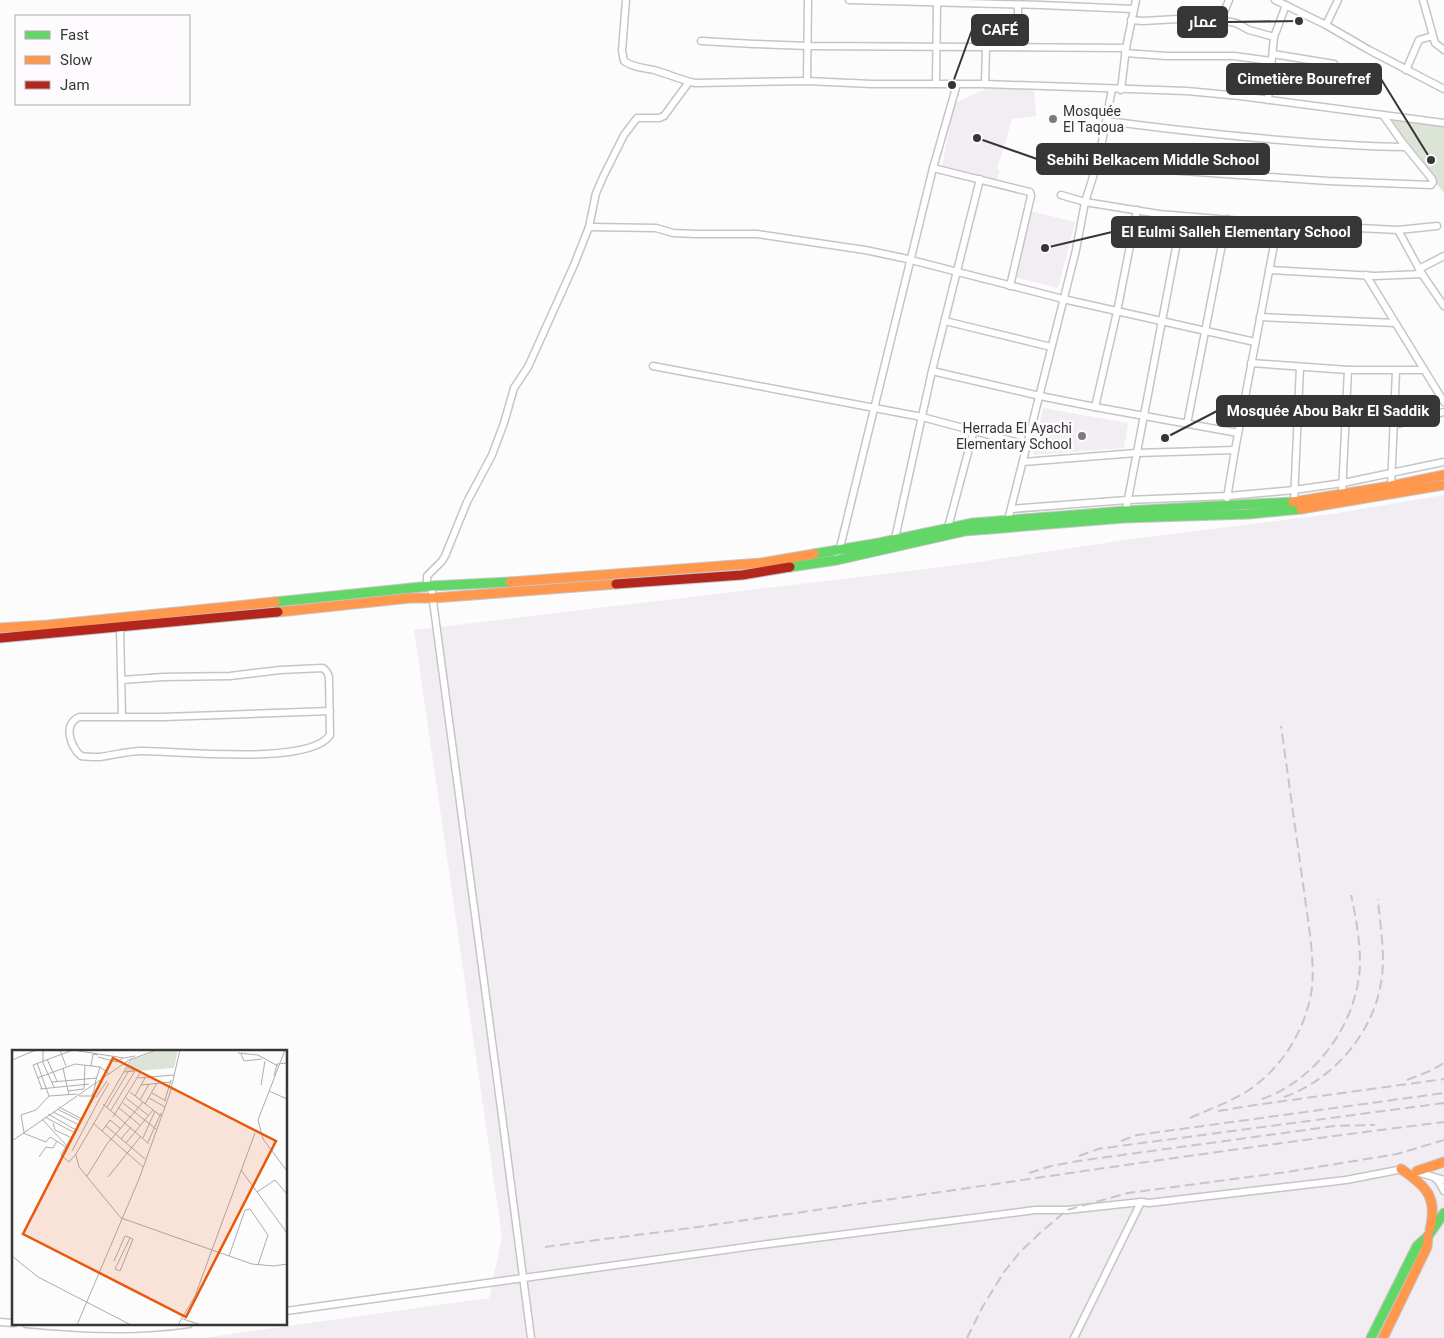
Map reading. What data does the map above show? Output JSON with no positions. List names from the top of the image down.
{
  "places": [
    "عمار",
    "CAFÉ",
    "Mosquée El Taqoua",
    "Sebihi Belkacem Middle School",
    "Cimetière Bourefref",
    "El Eulmi Salleh Elementary School",
    "Herrada El Ayachi Elementary School",
    "Mosquée Abou Bakr El Saddik"
  ],
  "legend": ["Fast", "Slow", "Jam"]
}
